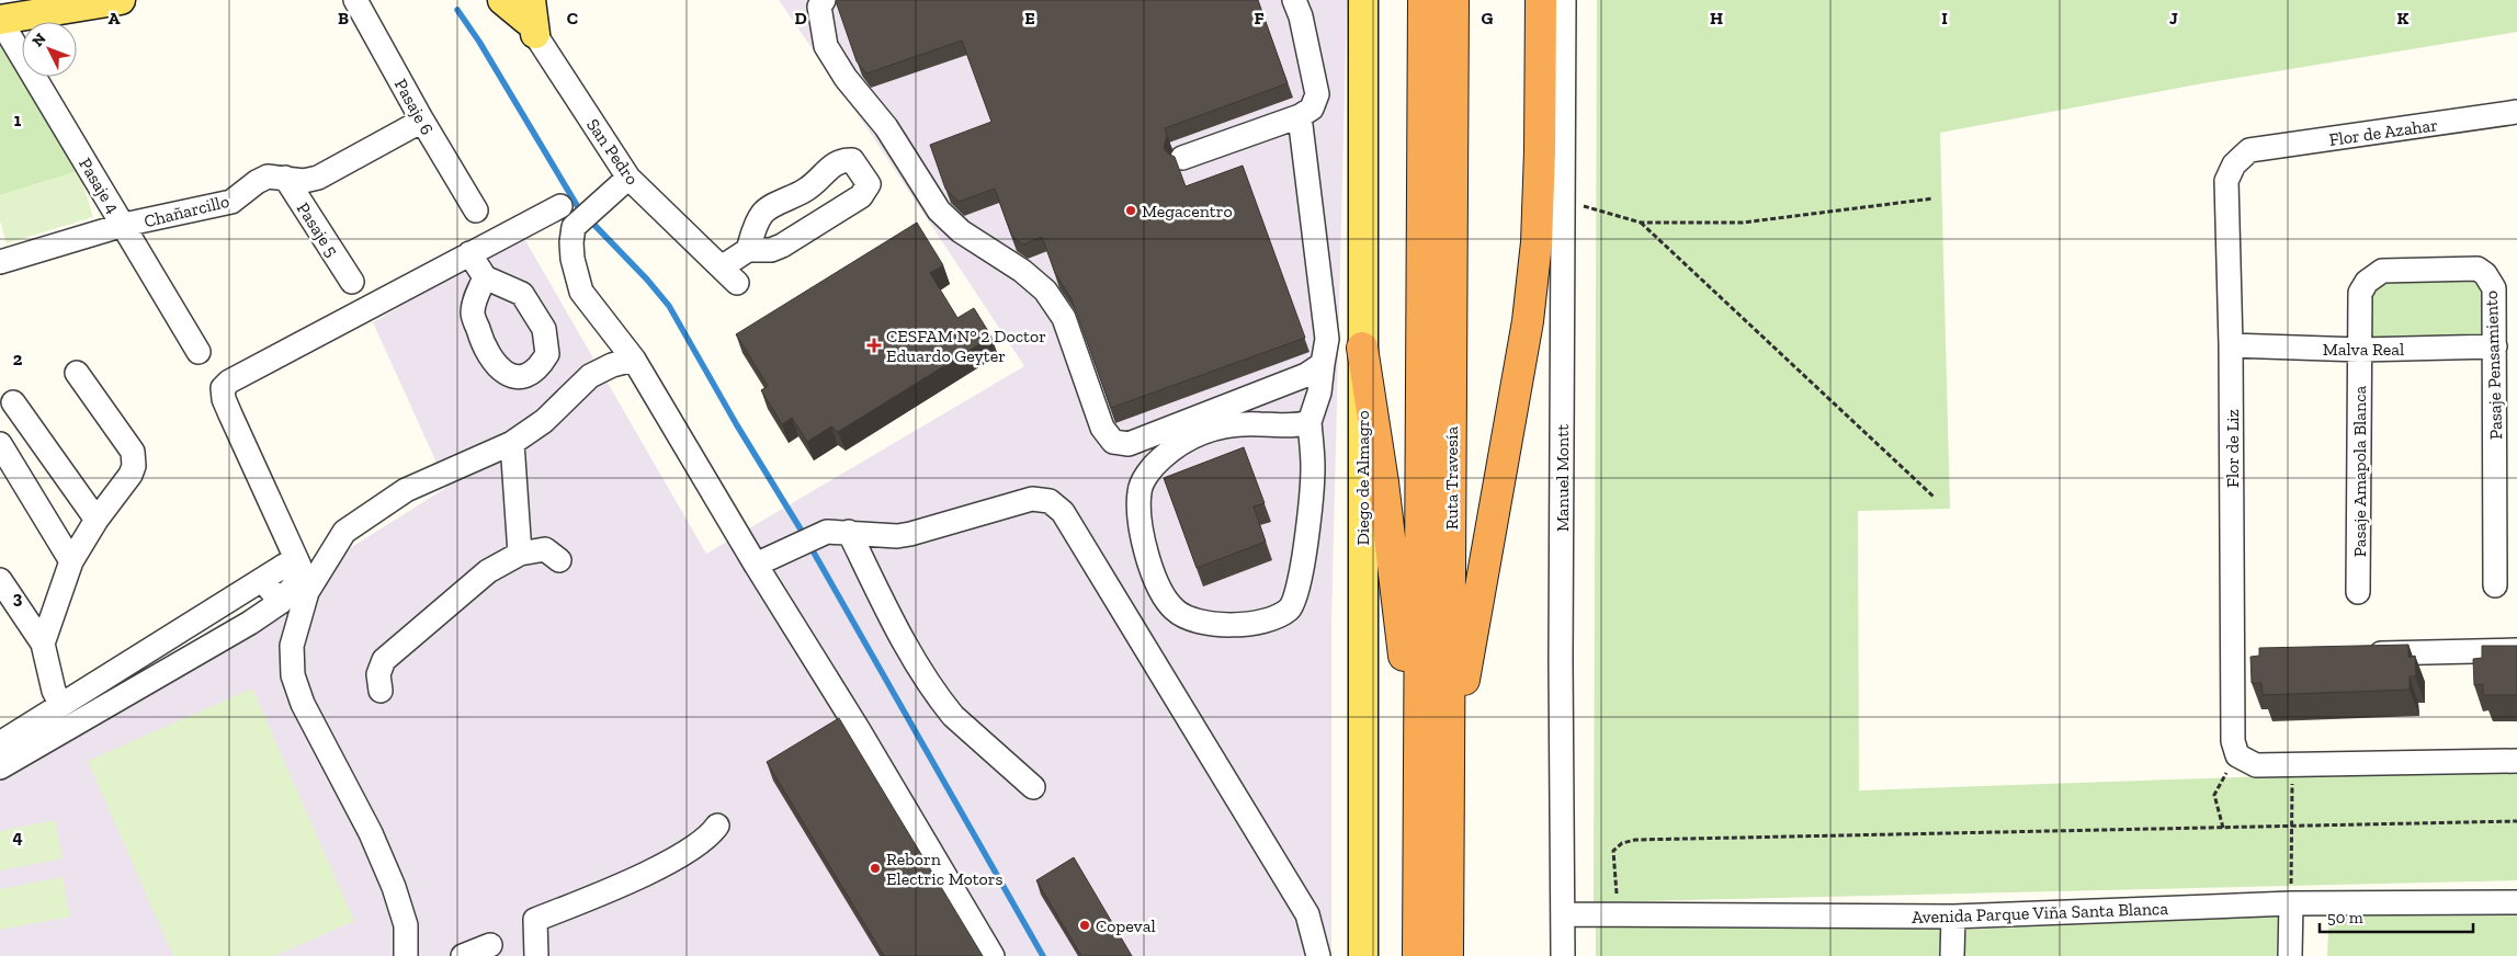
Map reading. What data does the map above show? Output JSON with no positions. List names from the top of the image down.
{
  "streets": {
    "highway": ["Ruta Travesía"],
    "main road": ["Diego de Almagro"],
    "street": [
      "Pasaje 6",
      "Flor de Azahar",
      "San Pedro",
      "Pasaje 4",
      "Chañarcillo",
      "Pasaje 5",
      "Malva Real",
      "Pasaje Pensamiento",
      "Flor de Liz",
      "Pasaje Amapola Blanca",
      "Manuel Montt",
      "Avenida Parque Viña Santa Blanca"
    ]
  },
  "crossings": [
    ["Pasaje 6", "Chañarcillo"],
    ["Flor de Azahar", "Flor de Liz"],
    ["Pasaje 4", "Chañarcillo"],
    ["Chañarcillo", "Pasaje 5"],
    ["Malva Real", "Pasaje Pensamiento"],
    ["Malva Real", "Flor de Liz"],
    ["Malva Real", "Pasaje Amapola Blanca"],
    ["Pasaje Pensamiento", "Pasaje Amapola Blanca"],
    ["Manuel Montt", "Avenida Parque Viña Santa Blanca"]
  ],
  "places": {
    "other": ["Megacentro", "Reborn Electric Motors", "Copeval"],
    "health": ["CESFAM N° 2 Doctor Eduardo Geyter"]
  },
  "scale_bar": "50 m",
  "north": "top left",
  "grid": {
    "columns": [
      "A",
      "B",
      "C",
      "D",
      "E",
      "F",
      "G",
      "H",
      "I",
      "J",
      "K"
    ],
    "rows": [
      "1",
      "2",
      "3",
      "4"
    ]
  }
}
